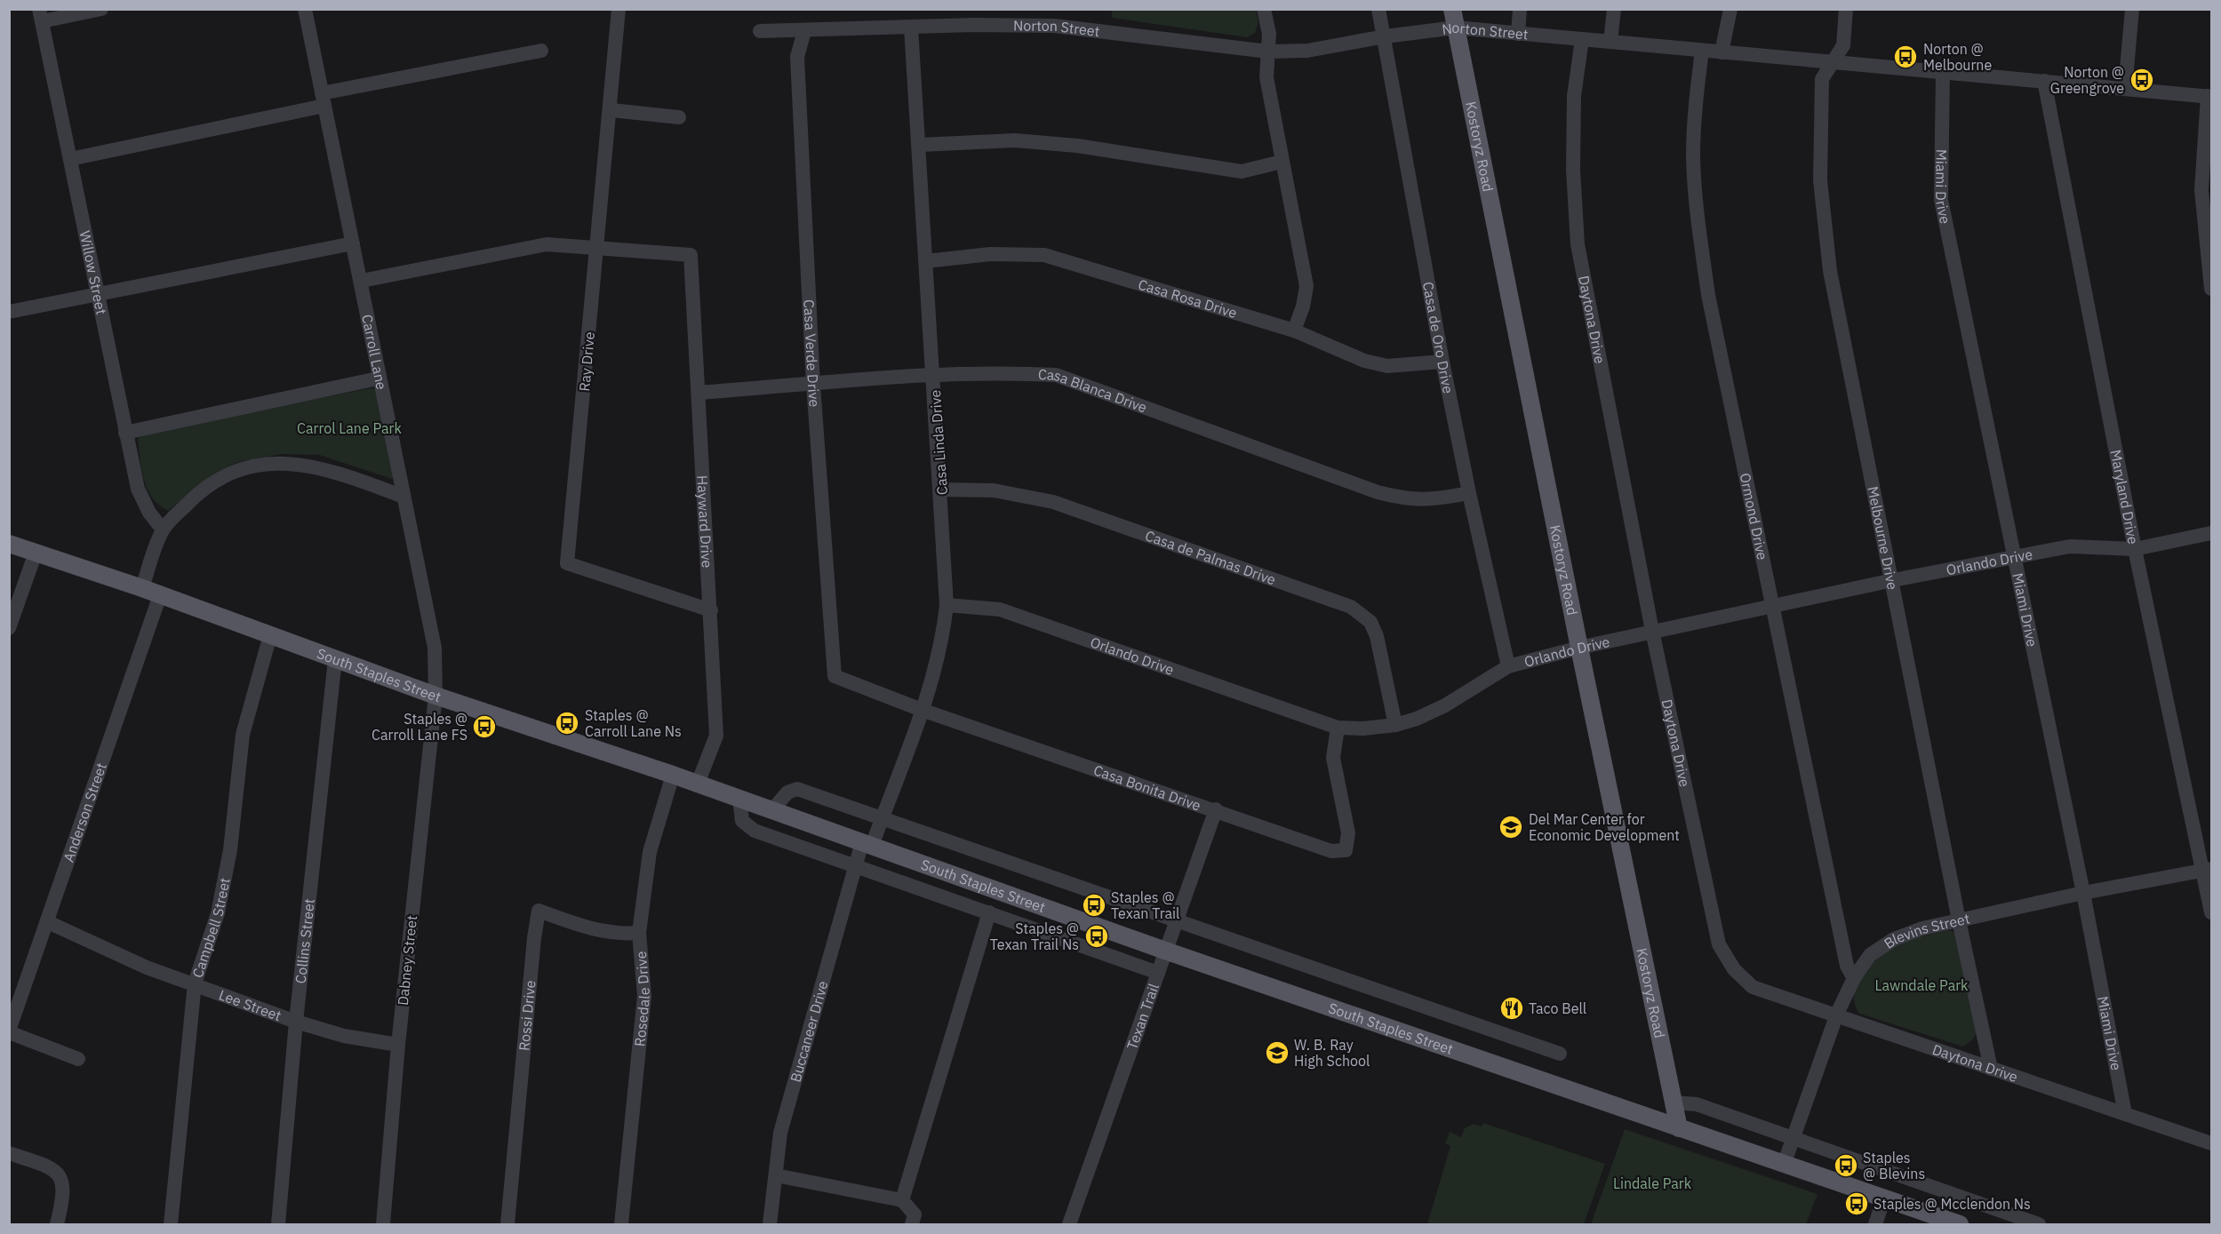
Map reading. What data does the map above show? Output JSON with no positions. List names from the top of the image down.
{
  "streets": {
    "main road": ["Kostoryz Road", "South Staples Street"],
    "street": [
      "Norton Street",
      "Miami Drive",
      "Willow Street",
      "Casa Rosa Drive",
      "Daytona Drive",
      "Casa de Oro Drive",
      "Carroll Lane",
      "Casa Verde Drive",
      "Ray Drive",
      "Casa Blanca Drive",
      "Casa Linda Drive",
      "Maryland Drive",
      "Ormond Drive",
      "Hayward Drive",
      "Melbourne Drive",
      "Casa de Palmas Drive",
      "Orlando Drive",
      "Casa Bonita Drive",
      "Anderson Street",
      "Campbell Street",
      "Blevins Street",
      "Collins Street",
      "Dabney Street",
      "Rosedale Drive",
      "Lee Street",
      "Rossi Drive",
      "Texan Trail",
      "Buccaneer Drive"
    ]
  },
  "crossings": [
    ["Norton Street", "Kostoryz Road"],
    ["Norton Street", "Miami Drive"],
    ["Norton Street", "Daytona Drive"],
    ["Norton Street", "Casa de Oro Drive"],
    ["Norton Street", "Casa Verde Drive"],
    ["Norton Street", "Casa Linda Drive"],
    ["Norton Street", "Maryland Drive"],
    ["Norton Street", "Ormond Drive"],
    ["Norton Street", "Melbourne Drive"],
    ["Kostoryz Road", "Orlando Drive"],
    ["Kostoryz Road", "South Staples Street"],
    ["Miami Drive", "Daytona Drive"],
    ["Miami Drive", "Orlando Drive"],
    ["Miami Drive", "Blevins Street"],
    ["Casa Rosa Drive", "Casa de Oro Drive"],
    ["Casa Rosa Drive", "Casa Linda Drive"],
    ["Daytona Drive", "Melbourne Drive"],
    ["Daytona Drive", "Orlando Drive"],
    ["Daytona Drive", "Blevins Street"],
    ["Casa de Oro Drive", "Casa Blanca Drive"],
    ["Casa de Oro Drive", "Orlando Drive"],
    ["Carroll Lane", "South Staples Street"],
    ["Carroll Lane", "Dabney Street"],
    ["Casa Verde Drive", "Casa Blanca Drive"],
    ["Casa Verde Drive", "Casa Bonita Drive"],
    ["Ray Drive", "Hayward Drive"],
    ["Casa Blanca Drive", "Casa Linda Drive"],
    ["Casa Blanca Drive", "Hayward Drive"],
    ["Casa Linda Drive", "Casa de Palmas Drive"],
    ["Casa Linda Drive", "Orlando Drive"],
    ["Casa Linda Drive", "South Staples Street"],
    ["Casa Linda Drive", "Casa Bonita Drive"],
    ["Casa Linda Drive", "Buccaneer Drive"],
    ["Maryland Drive", "Orlando Drive"],
    ["Maryland Drive", "Blevins Street"],
    ["Ormond Drive", "Orlando Drive"],
    ["Ormond Drive", "Blevins Street"],
    ["Hayward Drive", "South Staples Street"],
    ["Melbourne Drive", "Orlando Drive"],
    ["Melbourne Drive", "Blevins Street"],
    ["Casa de Palmas Drive", "Orlando Drive"],
    ["Orlando Drive", "Casa Bonita Drive"],
    ["South Staples Street", "Anderson Street"],
    ["South Staples Street", "Campbell Street"],
    ["South Staples Street", "Blevins Street"],
    ["South Staples Street", "Collins Street"],
    ["South Staples Street", "Dabney Street"],
    ["South Staples Street", "Rosedale Drive"],
    ["South Staples Street", "Texan Trail"],
    ["South Staples Street", "Buccaneer Drive"],
    ["Casa Bonita Drive", "Texan Trail"],
    ["Anderson Street", "Lee Street"],
    ["Campbell Street", "Lee Street"],
    ["Collins Street", "Lee Street"],
    ["Dabney Street", "Lee Street"],
    ["Rosedale Drive", "Rossi Drive"]
  ],
  "parks": ["Carrol Lane Park", "Lawndale Park", "Lindale Park"],
  "places": {
    "bus stop": [
      "Norton @ Melbourne",
      "Norton @ Greengrove",
      "Staples @ Carroll Lane Ns",
      "Staples @ Carroll Lane FS",
      "Staples @ Texan Trail",
      "Staples @ Texan Trail Ns",
      "Staples @ Blevins",
      "Staples @ Mcclendon Ns"
    ],
    "school or university": ["Del Mar Center for Economic Development", "W. B. Ray High School"],
    "restaurant": ["Taco Bell"]
  }
}
